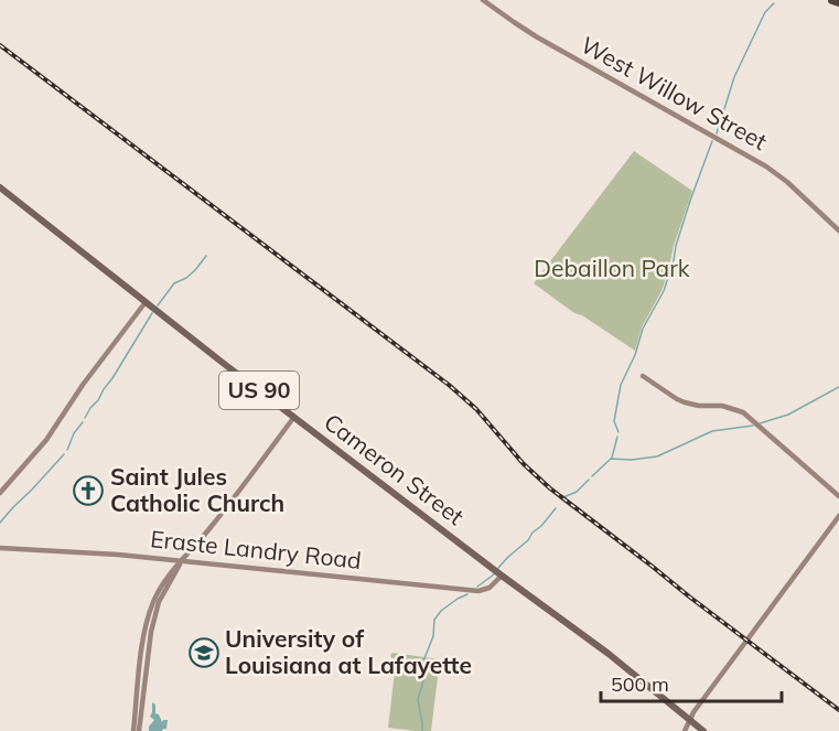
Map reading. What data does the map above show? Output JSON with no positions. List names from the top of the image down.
{
  "streets": {
    "main road": ["US 90", "Cameron Street"],
    "street": ["West Willow Street", "Eraste Landry Road"]
  },
  "crossings": [
    ["Cameron Street", "Eraste Landry Road"]
  ],
  "parks": ["Debaillon Park"],
  "places": {
    "church": ["Saint Jules Catholic Church"],
    "school or university": ["University of Louisiana at Lafayette"]
  },
  "scale_bar": "500 m"
}
